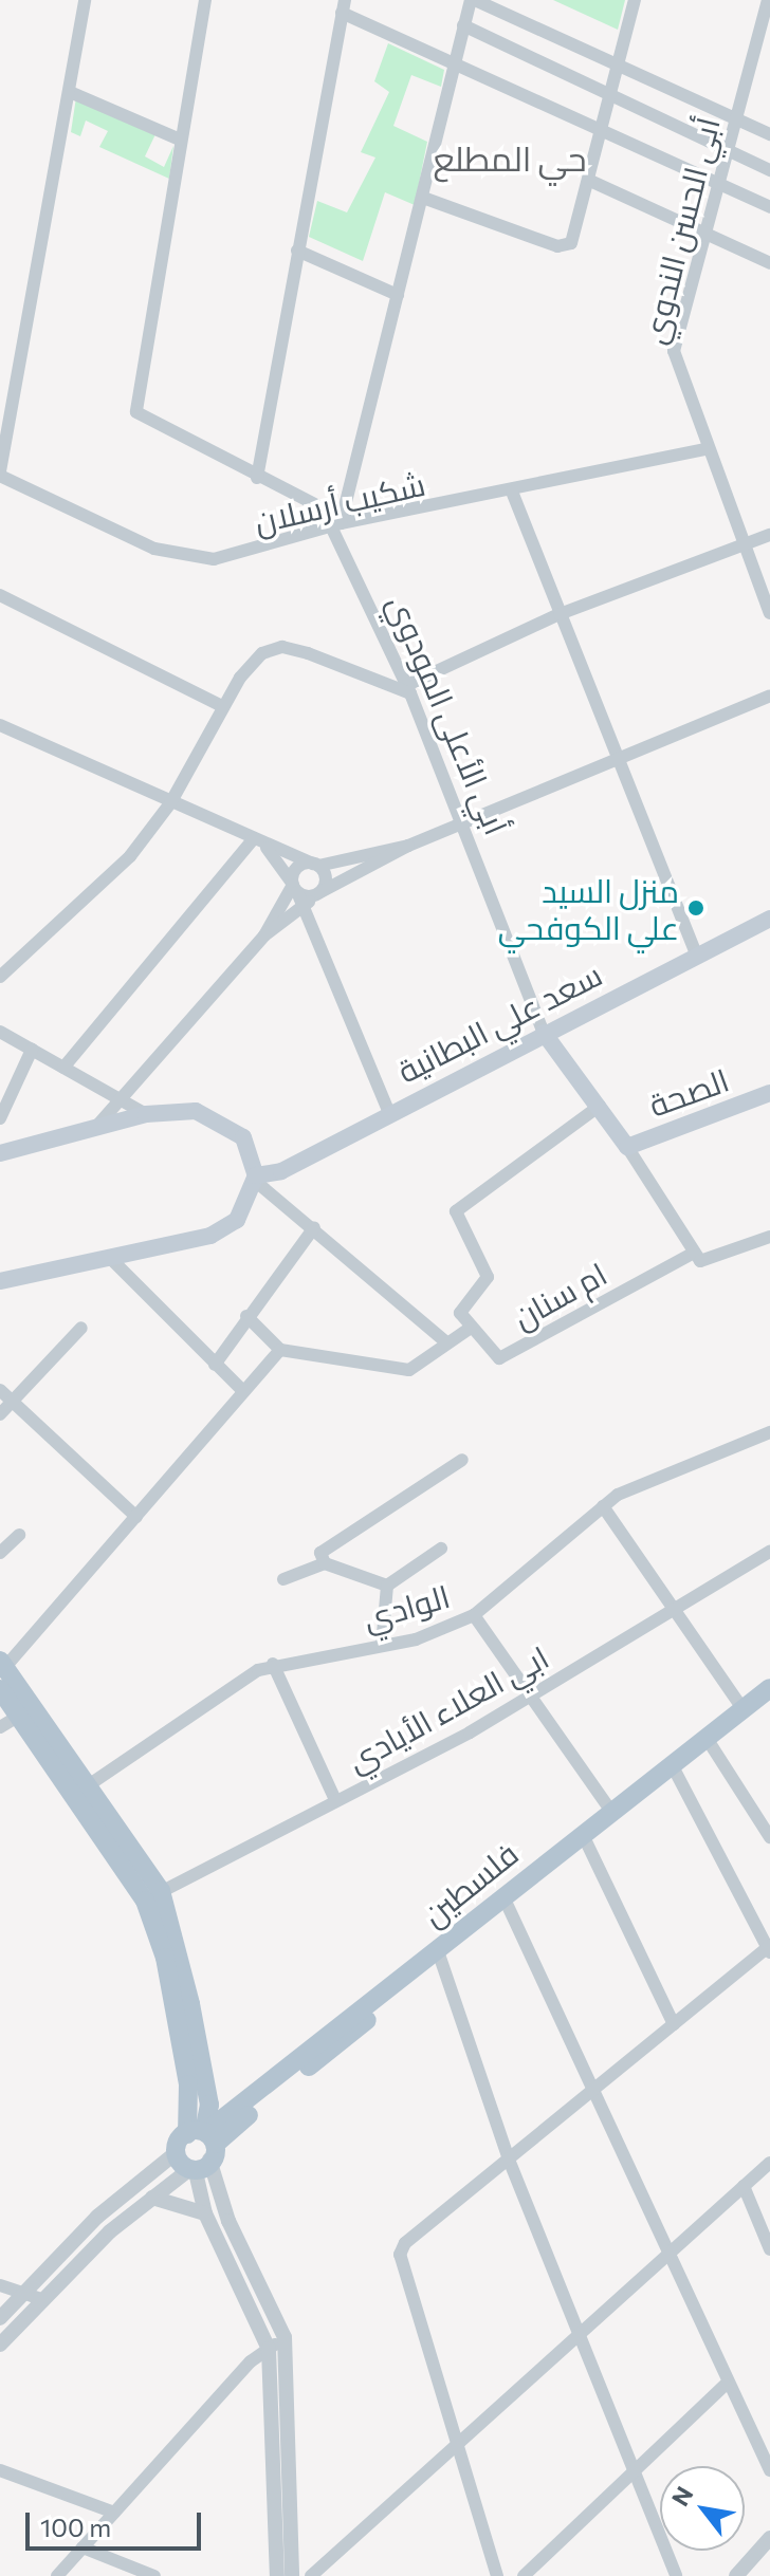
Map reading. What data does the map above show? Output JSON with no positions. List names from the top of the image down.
{
  "streets": {
    "main road": [
      "أبي الأعلى المودوي",
      "سعد علي البطانية",
      "الصحة",
      "فلسطين"
    ],
    "street": [
      "أبي الحسن الندوي",
      "شكيب أرسلان",
      "ام سنان",
      "الوادي",
      "ابي العلاء الأيادي"
    ]
  },
  "crossings": [
    ["أبي الحسن الندوي", "شكيب أرسلان"],
    ["شكيب أرسلان", "أبي الأعلى المودوي"],
    ["أبي الأعلى المودوي", "سعد علي البطانية"],
    ["أبي الأعلى المودوي", "الصحة"],
    ["أبي الأعلى المودوي", "ام سنان"]
  ],
  "districts": ["حي المطلع"],
  "places": ["منزل السيد علي الكوفحي"],
  "scale_bar": "100 m",
  "north": "top left"
}
